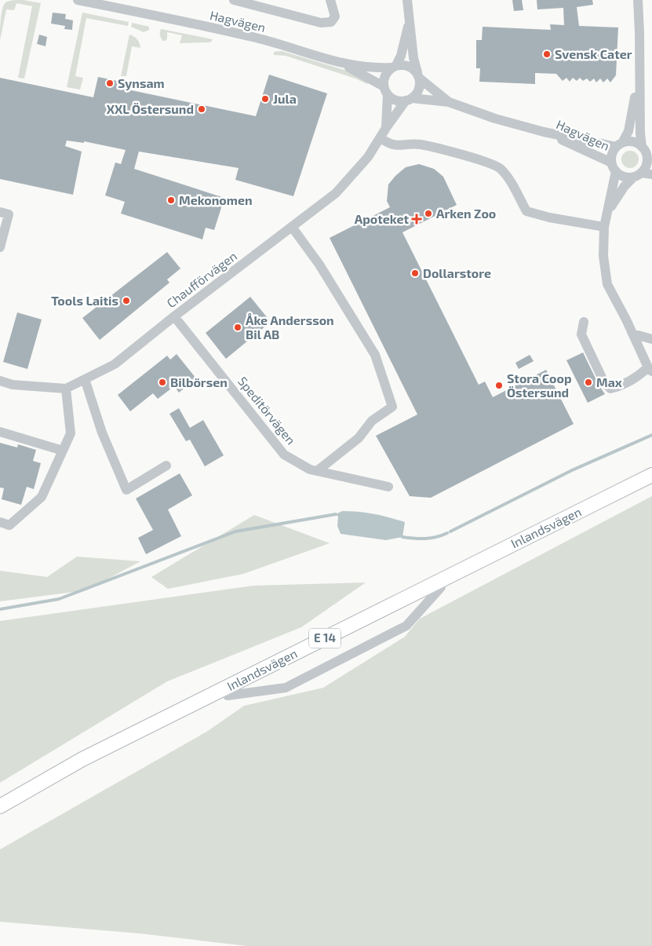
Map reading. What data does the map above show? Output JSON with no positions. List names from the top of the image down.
{
  "streets": {
    "highway": ["Inlandsvägen", "E 14"],
    "street": ["Hagvägen", "Chaufförvägen", "Speditörvägen"]
  },
  "crossings": [
    ["Hagvägen", "Chaufförvägen"],
    ["Chaufförvägen", "Speditörvägen"]
  ],
  "places": {
    "other": [
      "Svensk Cater",
      "Synsam",
      "Jula",
      "XXL Östersund",
      "Mekonomen",
      "Arken Zoo",
      "Dollarstore",
      "Tools Laitis",
      "Åke Andersson Bil AB",
      "Bilbörsen",
      "Max",
      "Stora Coop Östersund"
    ],
    "health": ["Apoteket"]
  }
}
